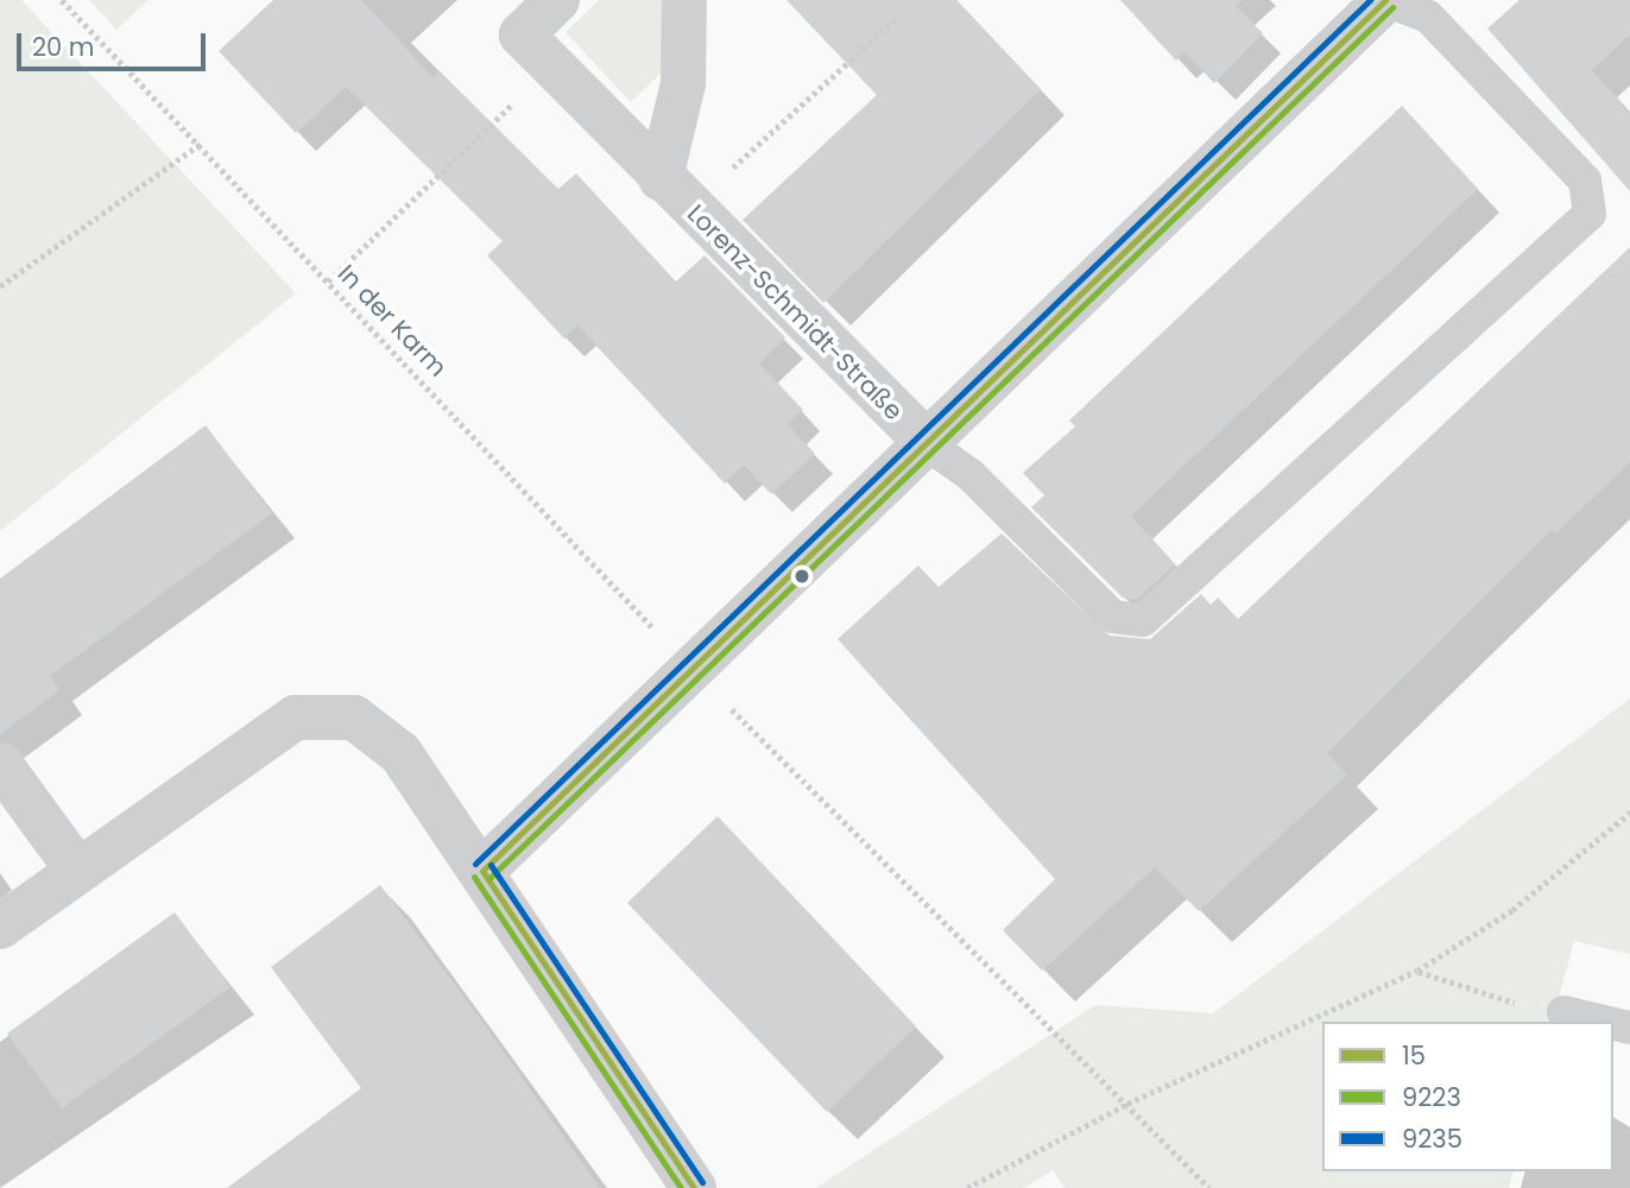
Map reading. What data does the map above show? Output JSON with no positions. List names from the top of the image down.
{
  "streets": {
    "street": ["Lorenz-Schmidt-Straße"],
    "path": ["In der Karm"]
  },
  "lines": ["transit line 15", "transit line 9235", "transit line 9223"],
  "legend": ["15", "9223", "9235"],
  "scale_bar": "20 m"
}
